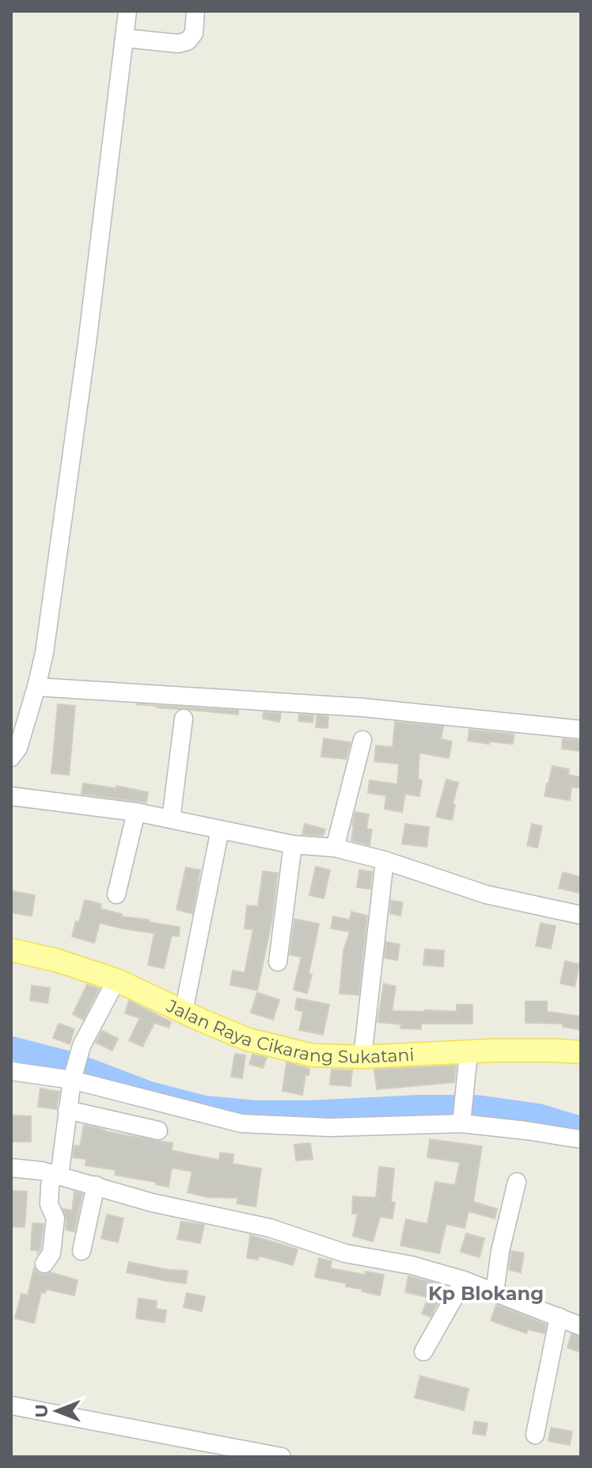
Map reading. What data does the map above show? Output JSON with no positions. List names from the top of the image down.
{
  "streets": {
    "main road": ["Jalan Raya Cikarang Sukatani"]
  },
  "districts": ["Kp Blokang"],
  "north": "left"
}
